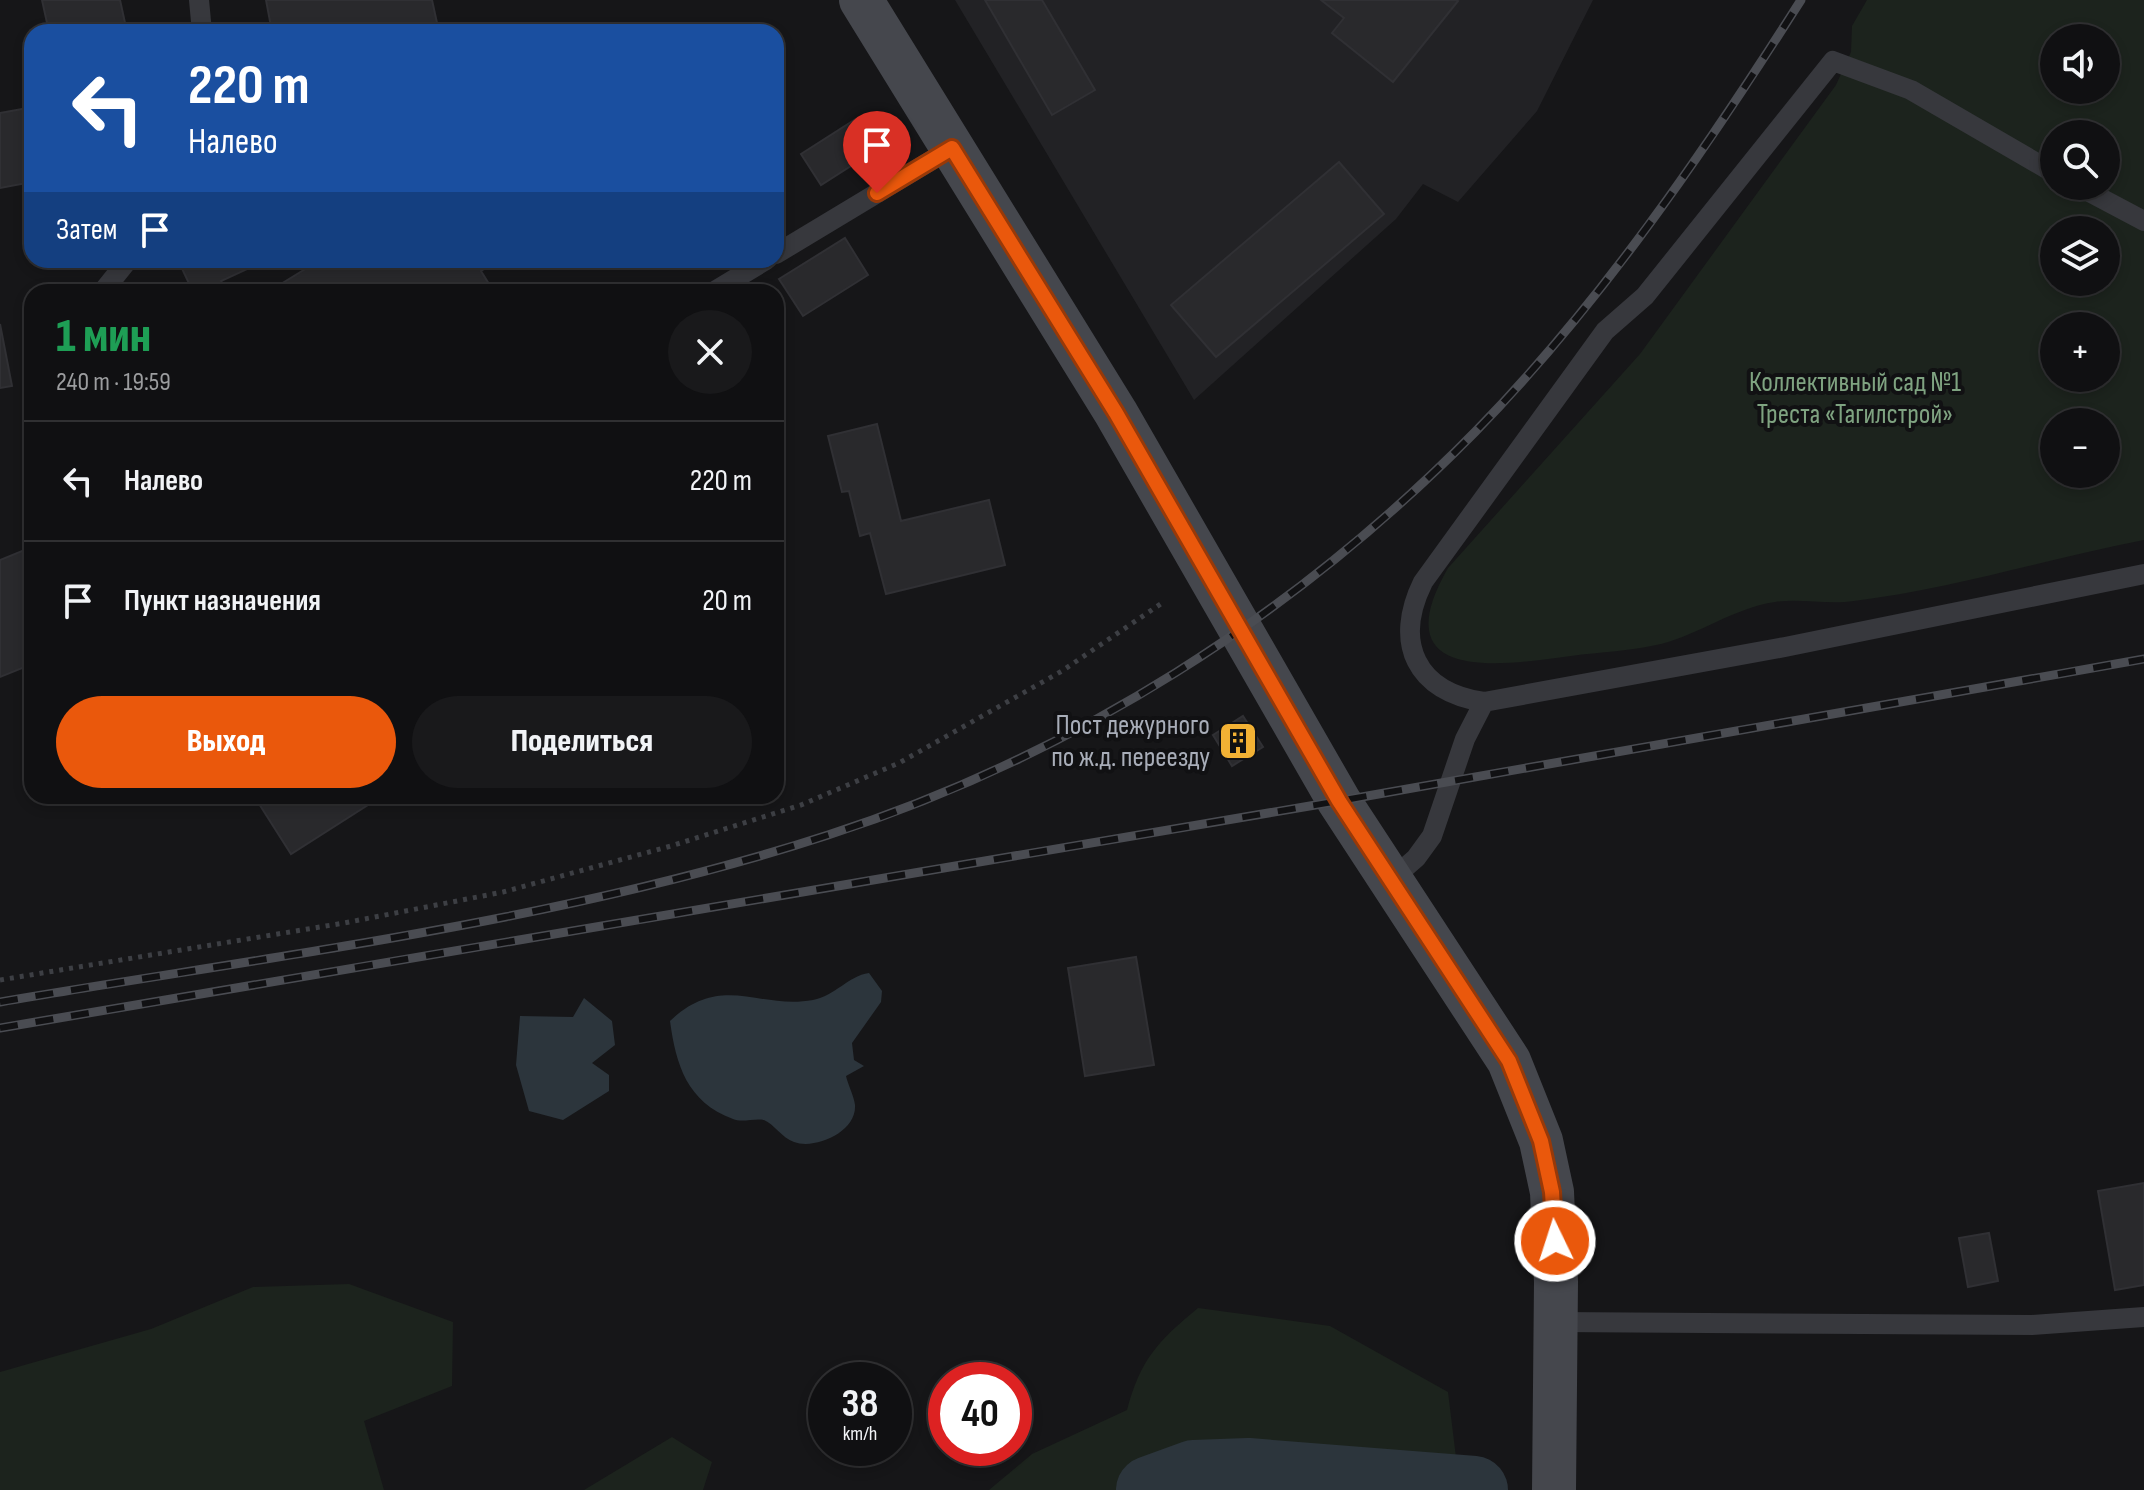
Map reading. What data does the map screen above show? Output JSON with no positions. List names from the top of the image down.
{
  "parks": ["Коллективный сад №1 Треста «Тагилстрой»"],
  "places": {
    "building": ["Пост дежурного по ж.д. переезду"]
  },
  "page": {
    "map_buttons": ["+", "−"],
    "turn": ["220 m", "Налево"],
    "then": "Затем",
    "heading": ["1 мин", "240 m · 19:59"],
    "list": [
      {
        "name": "Налево",
        "value": "220 m"
      },
      {
        "name": "Пункт назначения",
        "value": "20 m"
      }
    ],
    "buttons": ["Выход", "Поделиться"],
    "speed": "38 km/h",
    "limit": "40"
  }
}
